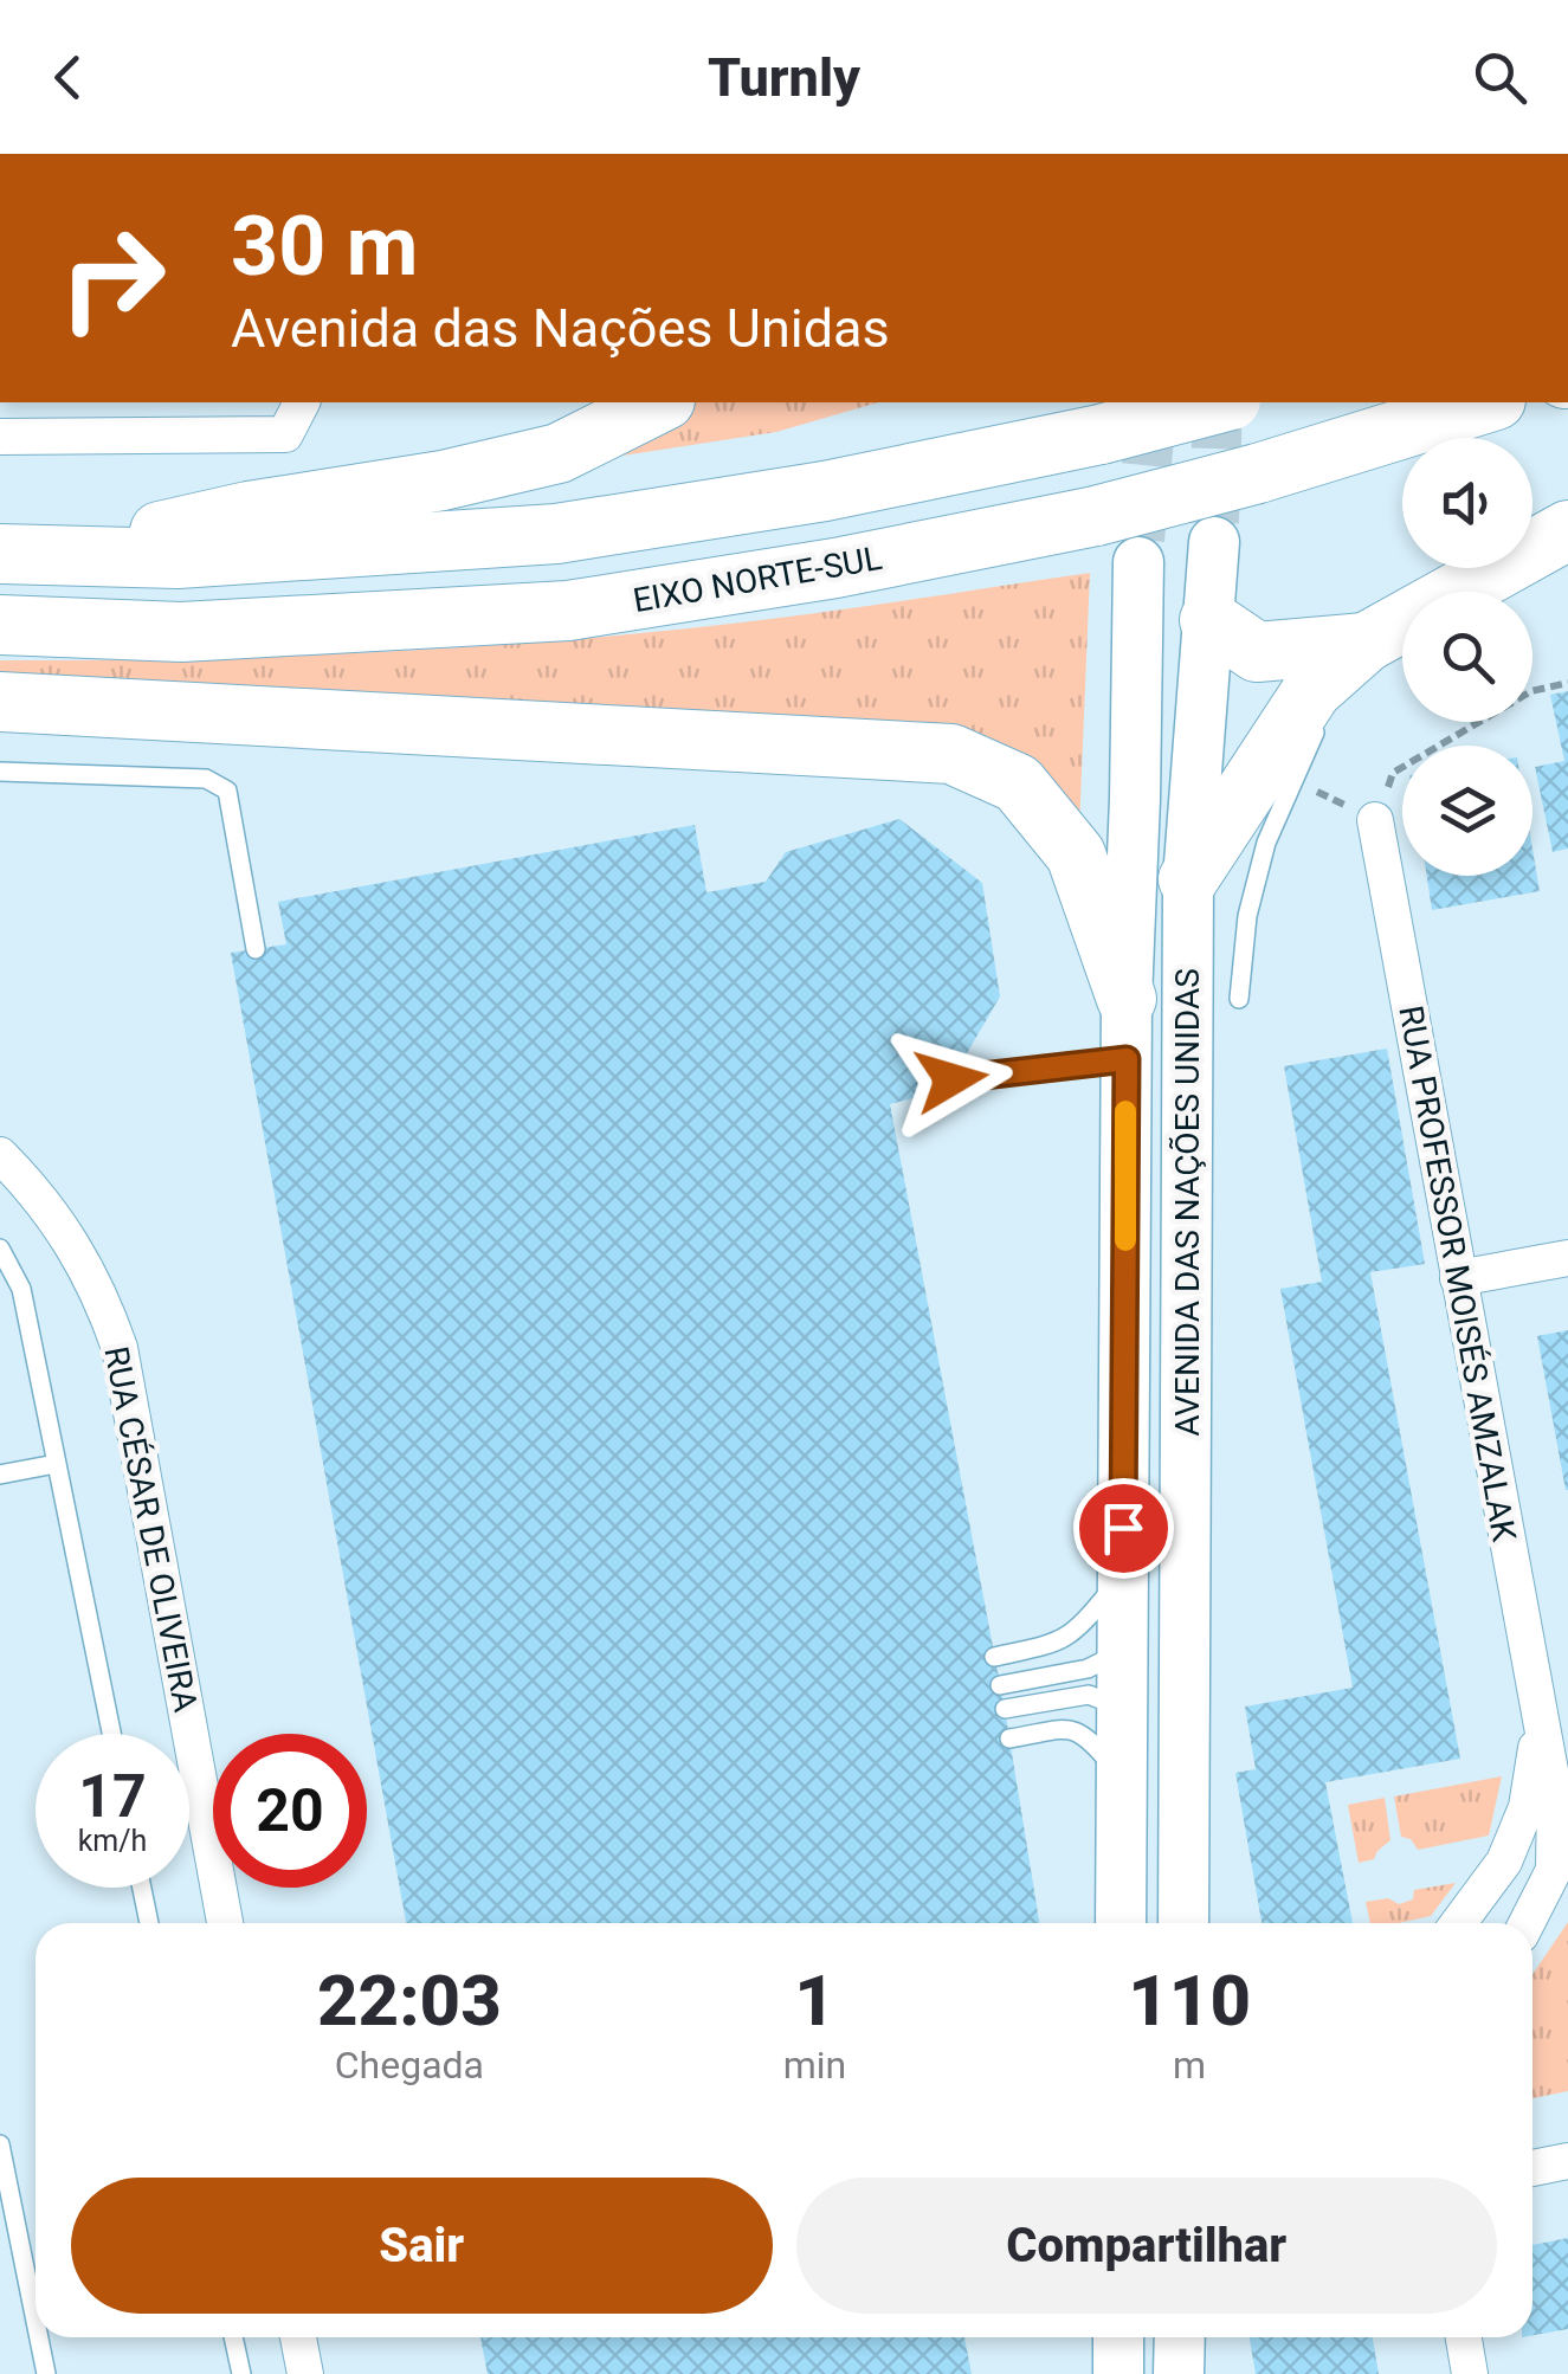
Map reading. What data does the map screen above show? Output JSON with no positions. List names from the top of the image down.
{
  "streets": {
    "highway": ["EIXO NORTE-SUL"],
    "main road": ["AVENIDA DAS NAÇÕES UNIDAS"],
    "street": ["RUA PROFESSOR MOISÉS AMZALAK", "RUA CÉSAR DE OLIVEIRA"]
  },
  "page": {
    "header": "Turnly",
    "turn": ["30 m", "Avenida das Nações Unidas"],
    "speed": "17 km/h",
    "limit": "20",
    "eta": [
      "22:03",
      "Chegada",
      "1",
      "min",
      "110",
      "m"
    ],
    "buttons": ["Sair", "Compartilhar"]
  }
}
